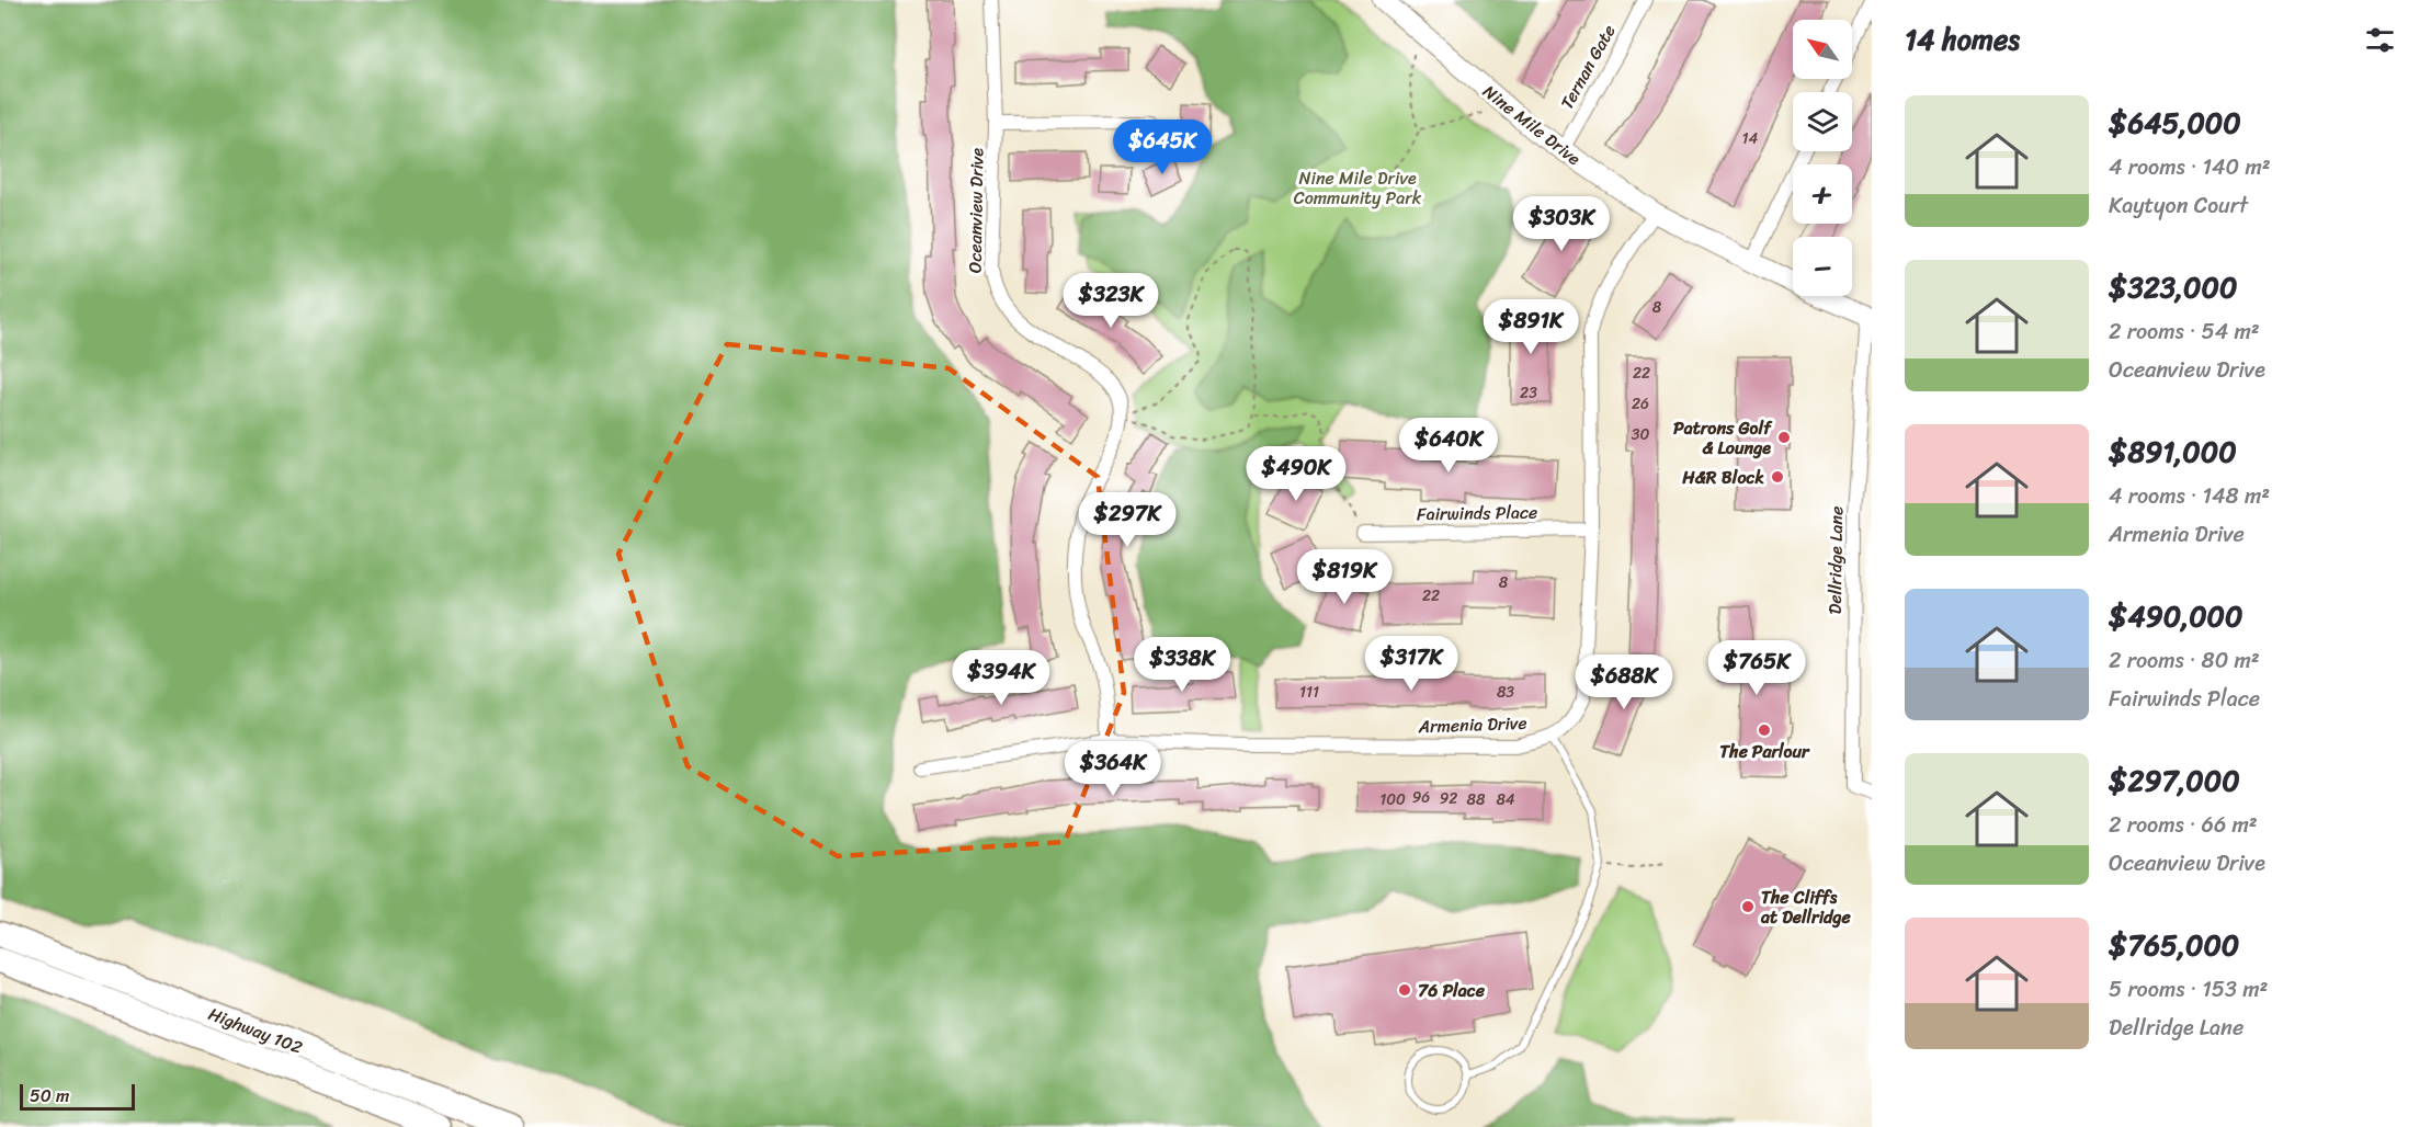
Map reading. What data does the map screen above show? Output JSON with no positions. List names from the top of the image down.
{
  "streets": {
    "highway": ["Highway 102"],
    "street": [
      "Ternan Gate",
      "Nine Mile Drive",
      "Oceanview Drive",
      "Fairwinds Place",
      "Dellridge Lane",
      "Armenia Drive"
    ]
  },
  "crossings": [
    ["Ternan Gate", "Nine Mile Drive"],
    ["Nine Mile Drive", "Dellridge Lane"],
    ["Nine Mile Drive", "Armenia Drive"],
    ["Fairwinds Place", "Armenia Drive"]
  ],
  "parks": ["Nine Mile Drive Community Park"],
  "places": [
    "Patrons Golf & Lounge",
    "H&R Block",
    "The Parlour",
    "The Cliffs at Dellridge",
    "76 Place"
  ],
  "house_numbers": [
    "14",
    "8",
    "22",
    "23",
    "26",
    "30",
    "8",
    "22",
    "111",
    "83",
    "96",
    "92",
    "100",
    "88",
    "84"
  ],
  "scale_bar": "50 m",
  "north": "top left",
  "page": {
    "heading": "14 homes",
    "map_buttons": ["+", "−"],
    "list": [
      {
        "name": "$645,000",
        "note": "4 rooms · 140 m² · Kaytyon Court"
      },
      {
        "name": "$323,000",
        "note": "2 rooms · 54 m² · Oceanview Drive"
      },
      {
        "name": "$891,000",
        "note": "4 rooms · 148 m² · Armenia Drive"
      },
      {
        "name": "$490,000",
        "note": "2 rooms · 80 m² · Fairwinds Place"
      },
      {
        "name": "$297,000",
        "note": "2 rooms · 66 m² · Oceanview Drive"
      },
      {
        "name": "$765,000",
        "note": "5 rooms · 153 m² · Dellridge Lane"
      }
    ],
    "price": [
      "$645K",
      "$303K",
      "$323K",
      "$891K",
      "$640K",
      "$490K",
      "$297K",
      "$819K",
      "$317K",
      "$338K",
      "$765K",
      "$394K",
      "$688K",
      "$364K"
    ],
    "scale": "50 m"
  }
}
